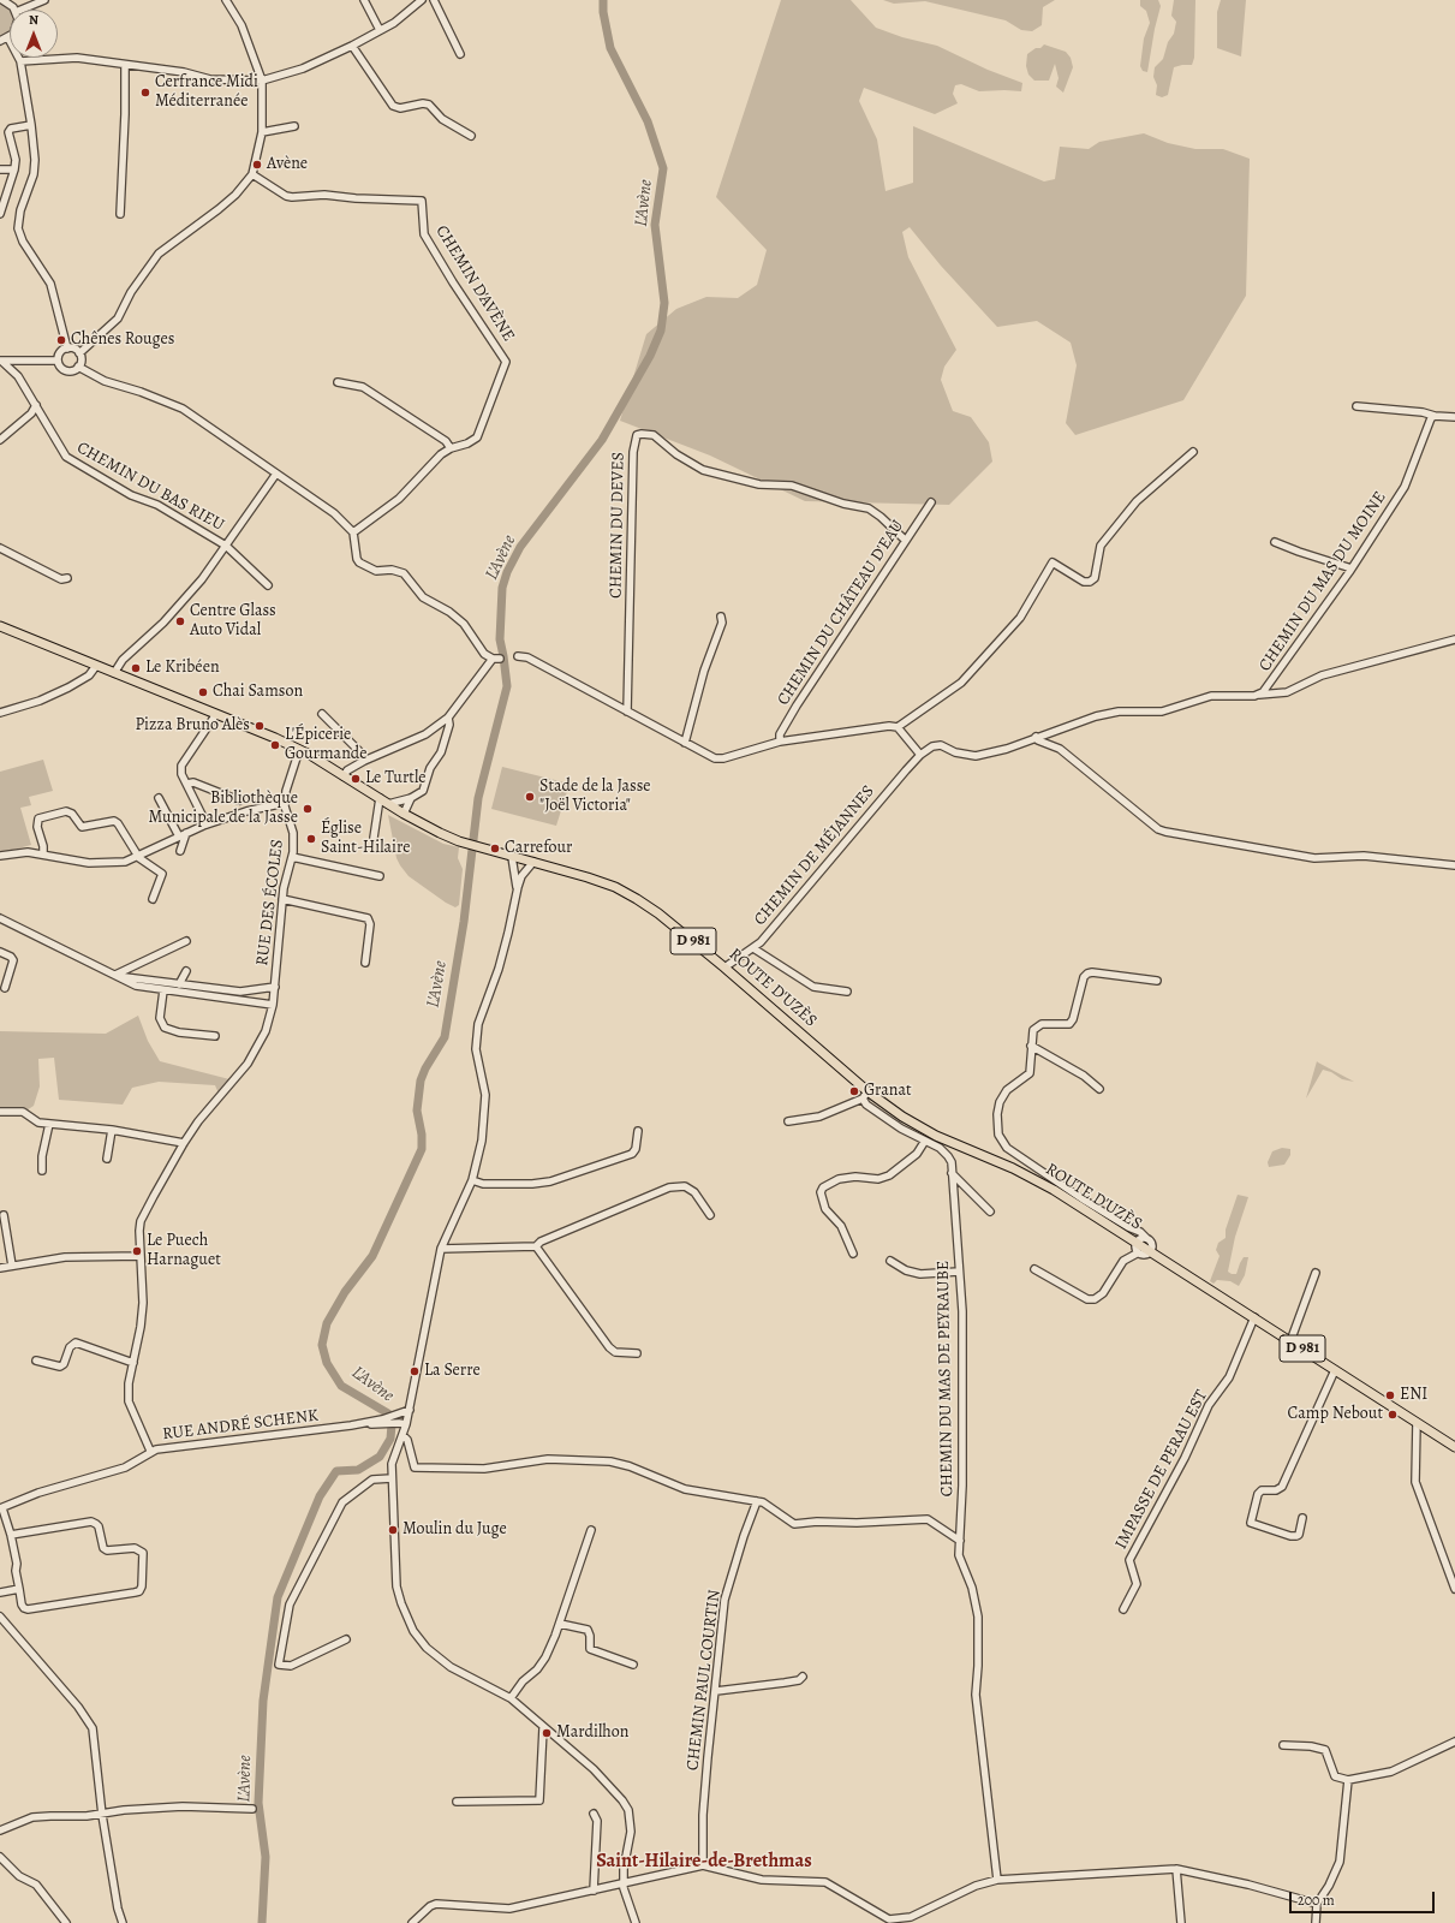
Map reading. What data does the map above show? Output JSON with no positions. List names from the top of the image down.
{
  "streets": {
    "main road": ["D 981", "ROUTE D'UZÈS"],
    "street": [
      "CHEMIN D'AVÈNE",
      "CHEMIN DU BAS RIEU",
      "CHEMIN DU DEVES",
      "CHEMIN DU MAS DU MOINE",
      "CHEMIN DU CHÂTEAU D'EAU",
      "CHEMIN DE MÉJANNES",
      "RUE DES ÉCOLES",
      "CHEMIN DU MAS DE PEYRAUBE",
      "RUE ANDRÉ SCHENK",
      "IMPASSE DE PERAU EST",
      "CHEMIN PAUL COURTIN"
    ]
  },
  "crossings": [
    ["CHEMIN DU DEVES", "CHEMIN DU CHÂTEAU D'EAU"],
    ["CHEMIN DE MÉJANNES", "ROUTE D'UZÈS"],
    ["RUE DES ÉCOLES", "ROUTE D'UZÈS"],
    ["RUE DES ÉCOLES", "RUE ANDRÉ SCHENK"],
    ["ROUTE D'UZÈS", "CHEMIN DU MAS DE PEYRAUBE"],
    ["ROUTE D'UZÈS", "IMPASSE DE PERAU EST"]
  ],
  "districts": ["Saint-Hilaire-de-Brethmas"],
  "water": ["L'Avène"],
  "places": [
    "Cerfrance Midi Méditerranée",
    "Avène",
    "Chênes Rouges",
    "Centre Glass Auto Vidal",
    "Le Kribéen",
    "Chai Samson",
    "Pizza Bruno Alès",
    "L'Épicerie Gourmande",
    "Le Turtle",
    "Stade de la Jasse \"Joël Victoria\"",
    "Bibliothèque Municipale de la Jasse",
    "Église Saint-Hilaire",
    "Carrefour",
    "Granat",
    "Le Puech Harnaguet",
    "La Serre",
    "ENI",
    "Camp Nebout",
    "Moulin du Juge",
    "Mardilhon"
  ],
  "scale_bar": "200 m",
  "north": "top"
}
